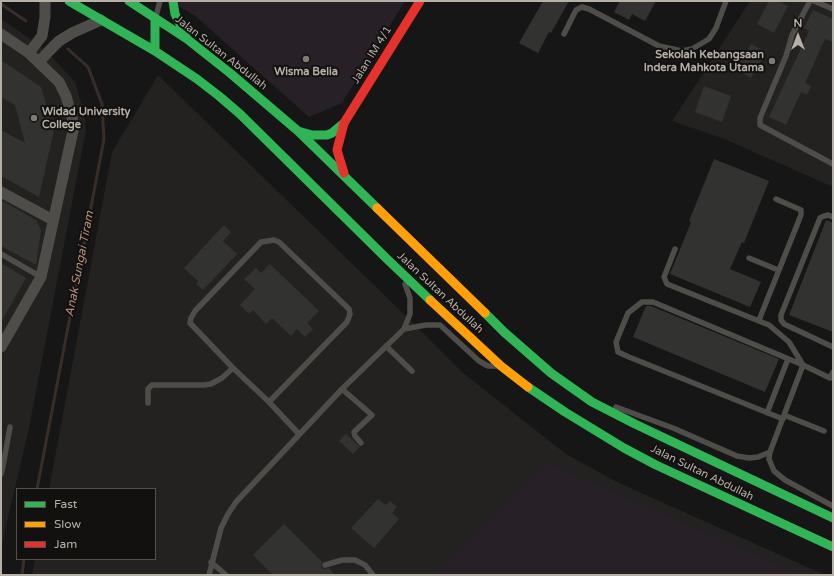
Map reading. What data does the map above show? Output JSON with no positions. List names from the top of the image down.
{
  "streets": {
    "main road": ["Jalan Sultan Abdullah", "Jalan IM 4/1"]
  },
  "crossings": [
    ["Jalan Sultan Abdullah", "Jalan IM 4/1"]
  ],
  "water": ["Anak Sungai Tiram"],
  "places": ["Wisma Belia", "Sekolah Kebangsaan Indera Mahkota Utama", "Widad University College"],
  "legend": ["Fast", "Slow", "Jam"],
  "north": "top"
}
